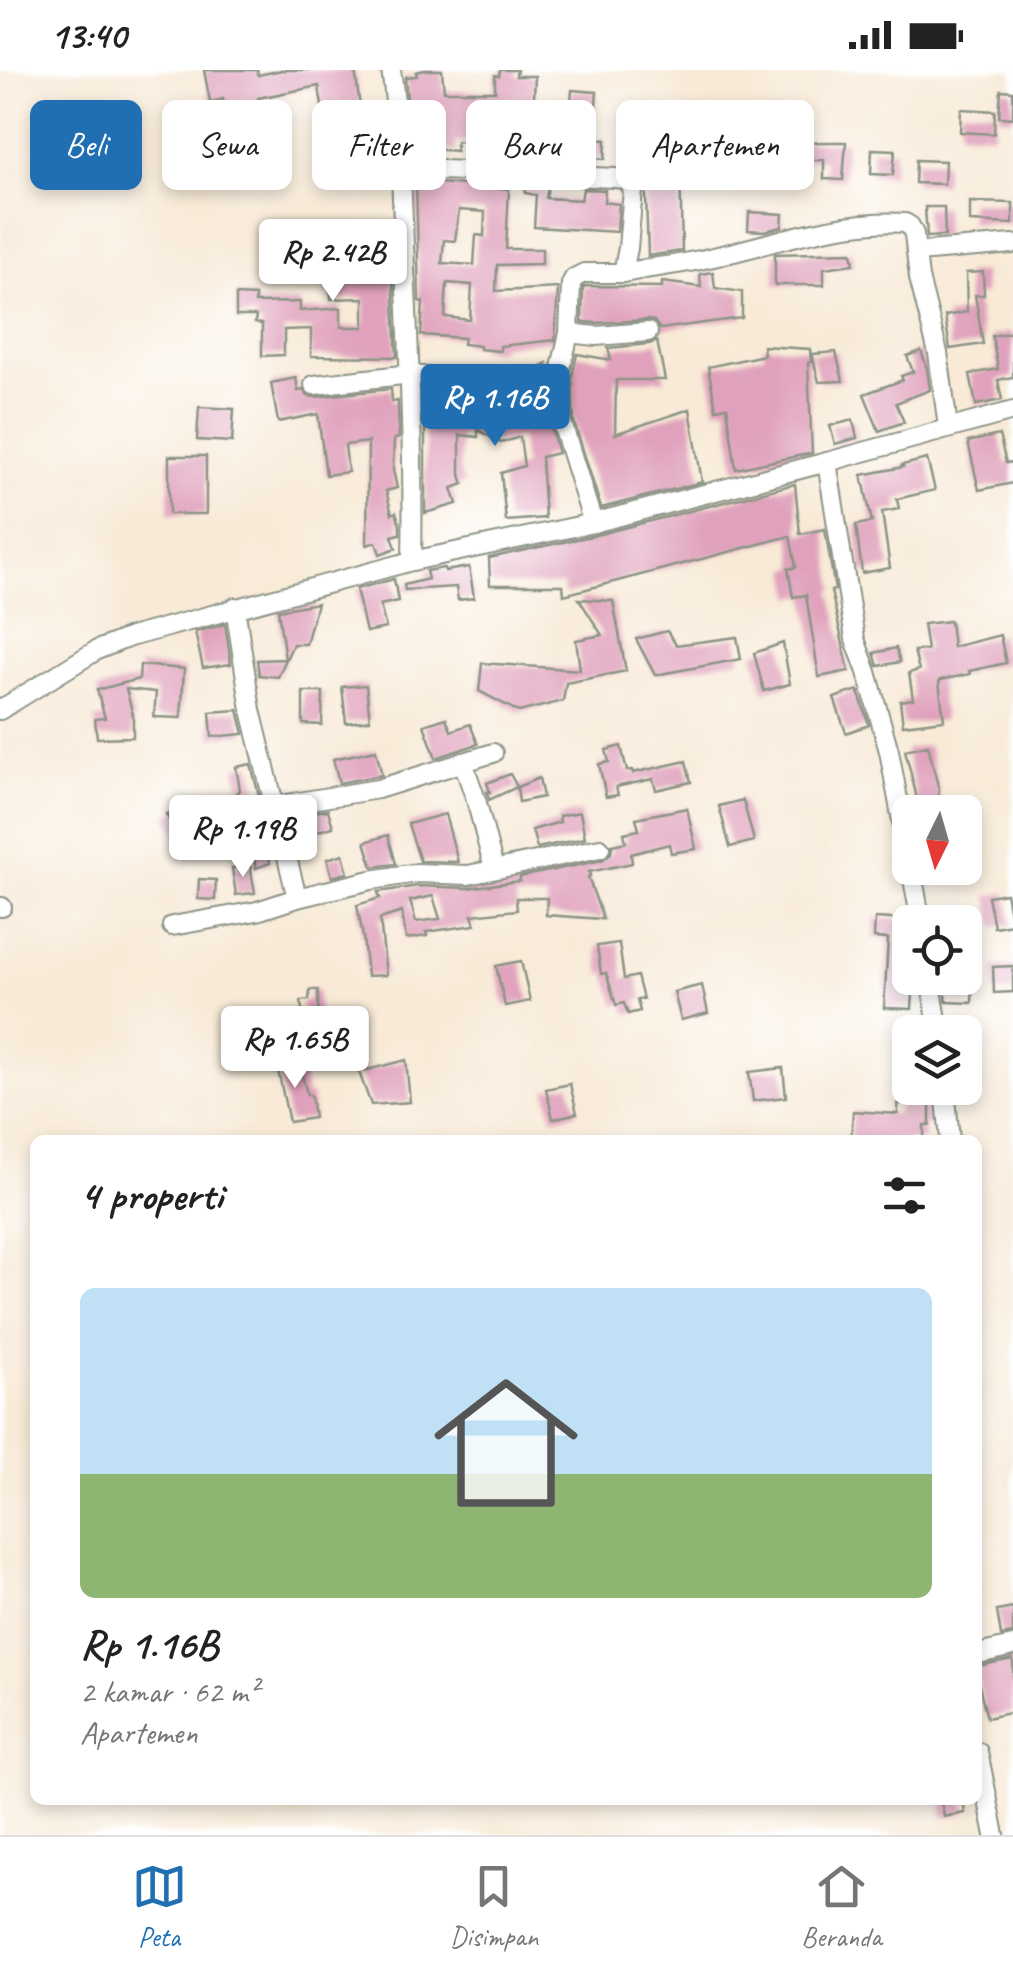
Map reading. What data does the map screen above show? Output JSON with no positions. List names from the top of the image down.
{
  "north": "bottom",
  "page": {
    "status": "13:40",
    "chip": [
      "Beli",
      "Sewa",
      "Filter",
      "Baru",
      "Apartemen"
    ],
    "price": [
      "Rp 2.42B",
      "Rp 1.16B",
      "Rp 1.19B",
      "Rp 1.65B"
    ],
    "heading": "4 properti",
    "list": [
      {
        "name": "Rp 1.16B",
        "note": "2 kamar · 62 m² · Apartemen"
      }
    ],
    "tabs": ["Peta", "Disimpan", "Beranda"]
  }
}
